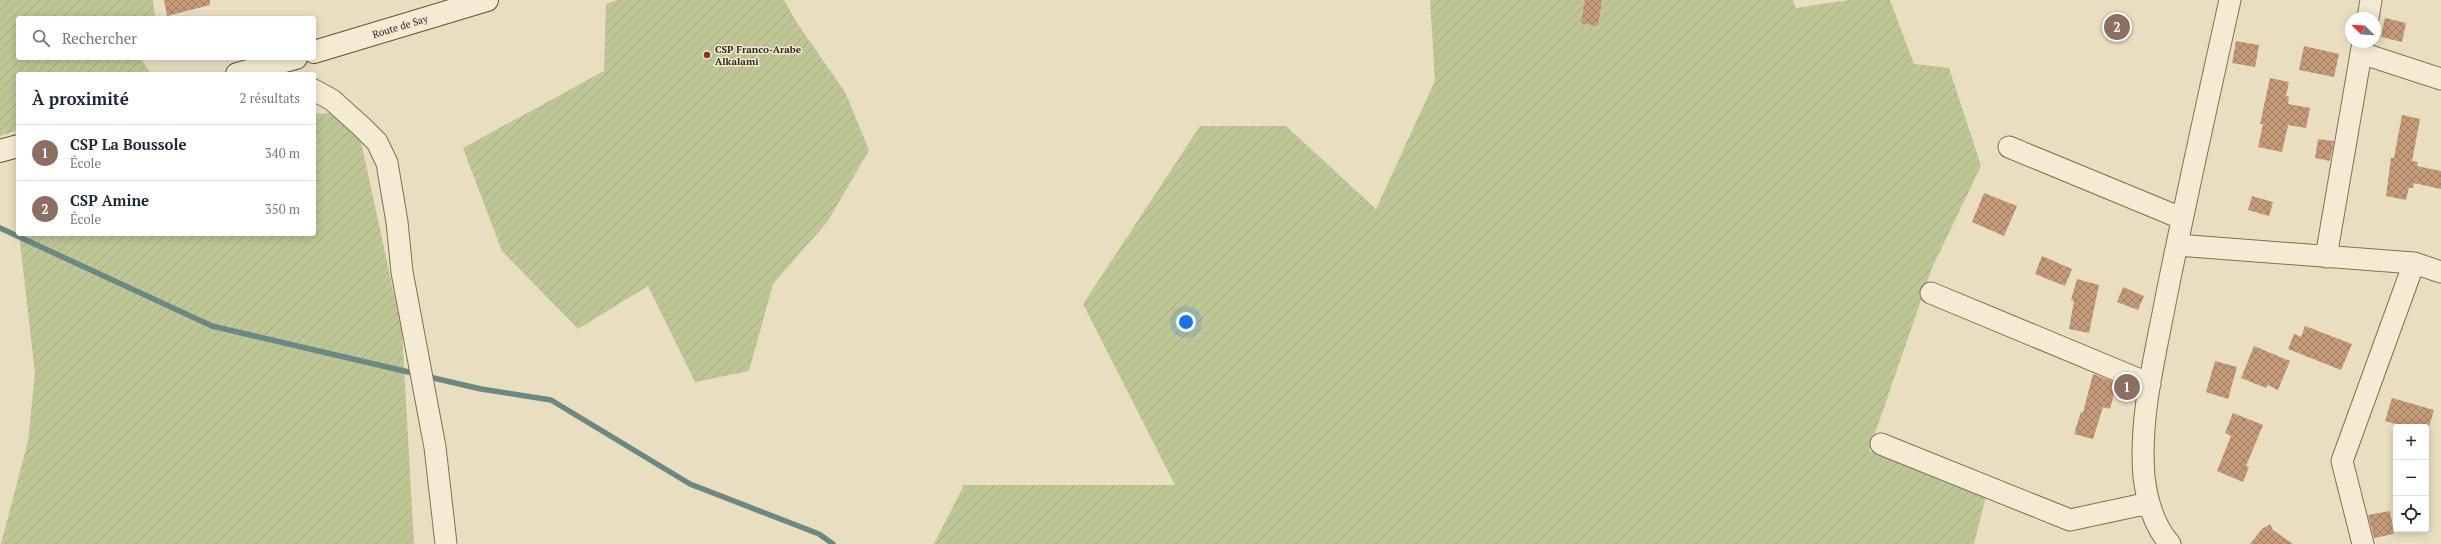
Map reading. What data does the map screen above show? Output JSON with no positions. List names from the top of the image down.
{
  "streets": {
    "main road": ["Route de Say"]
  },
  "places": ["CSP Franco-Arabe Alkalami"],
  "north": "top left",
  "page": {
    "pins": ["2", "1"],
    "search": "Rechercher",
    "heading": ["À proximité", "2 résultats"],
    "list": [
      {
        "mark": "1",
        "name": "CSP La Boussole",
        "note": "École",
        "value": "340 m"
      },
      {
        "mark": "2",
        "name": "CSP Amine",
        "note": "École",
        "value": "350 m"
      }
    ],
    "map_buttons": ["+", "−"]
  }
}
